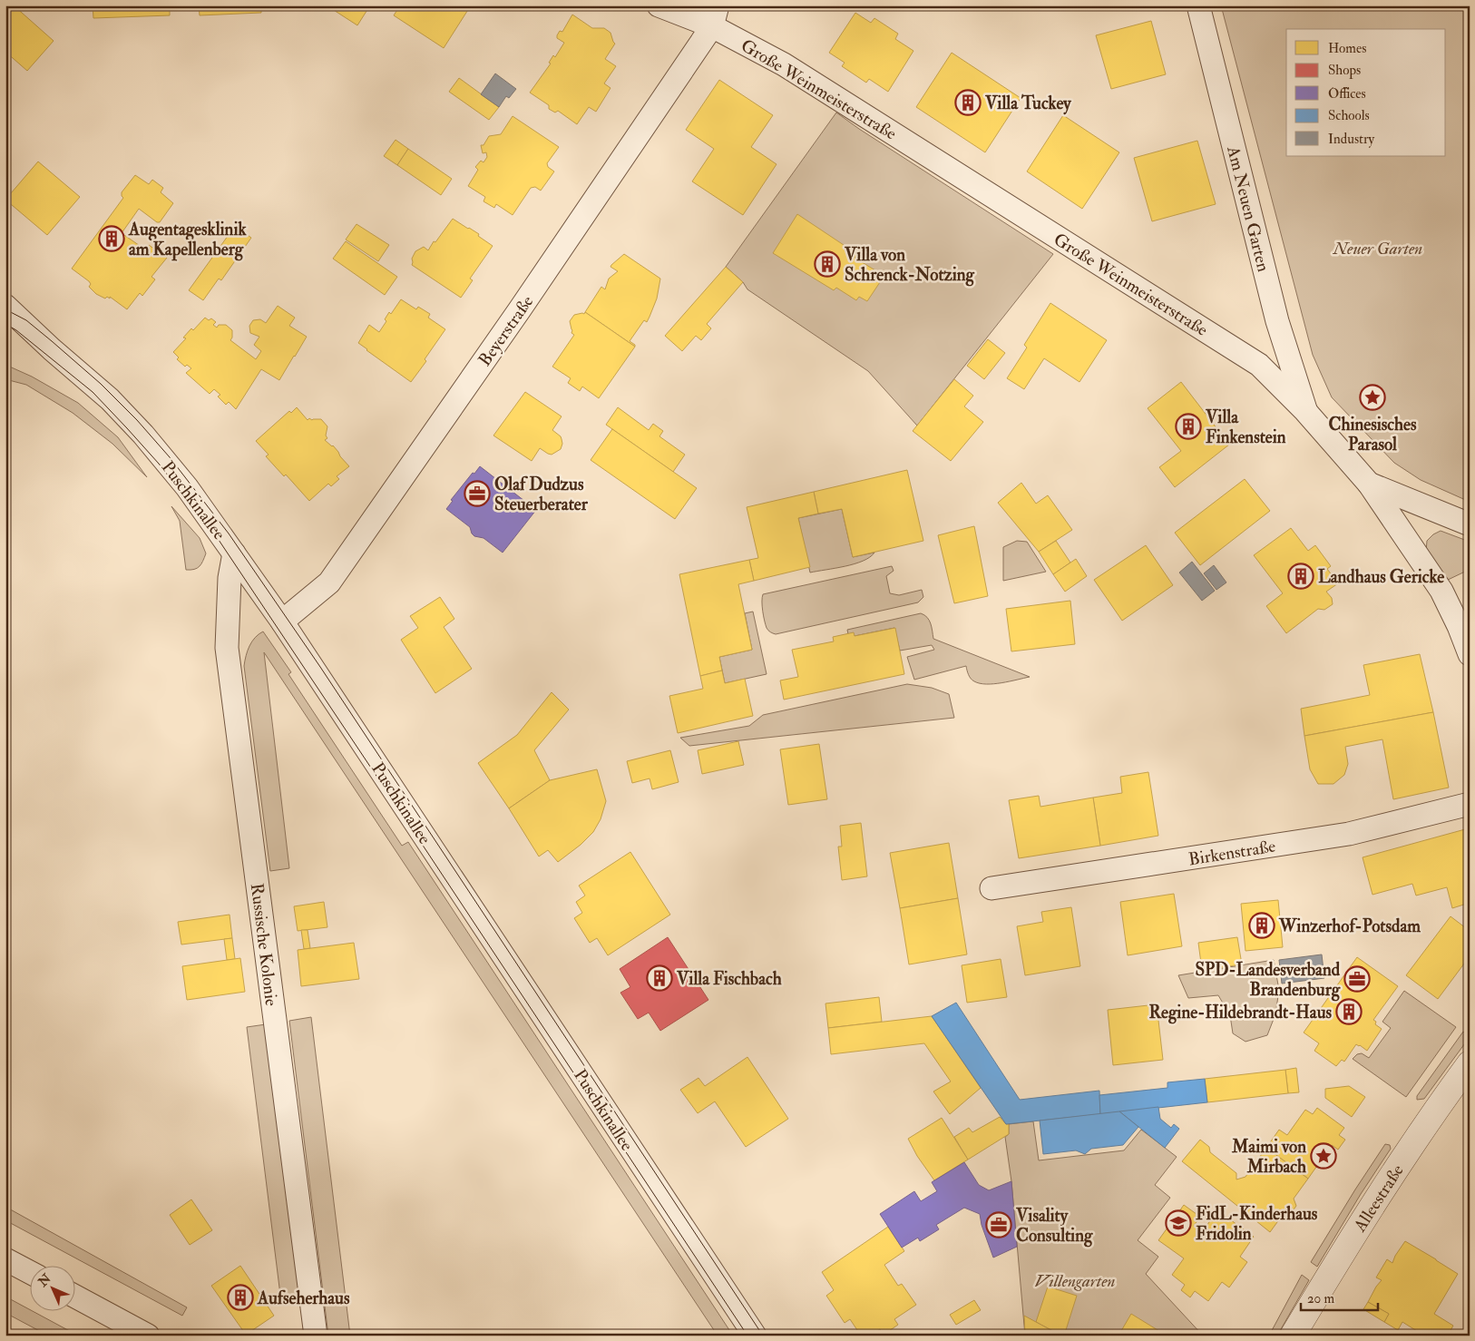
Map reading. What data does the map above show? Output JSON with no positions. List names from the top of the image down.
{
  "streets": {
    "street": [
      "Große Weinmeisterstraße",
      "Am Neuen Garten",
      "Beyerstraße",
      "Puschkinallee",
      "Birkenstraße",
      "Russische Kolonie",
      "Alleestraße"
    ]
  },
  "crossings": [
    ["Große Weinmeisterstraße", "Am Neuen Garten"],
    ["Große Weinmeisterstraße", "Beyerstraße"],
    ["Beyerstraße", "Puschkinallee"],
    ["Puschkinallee", "Russische Kolonie"]
  ],
  "parks": ["Neuer Garten", "Villengarten"],
  "places": {
    "building": [
      "Villa Tuckey",
      "Augentagesklinik am Kapellenberg",
      "Villa von Schrenck-Notzing",
      "Villa Finkenstein",
      "Landhaus Gericke",
      "Winzerhof-Potsdam",
      "Villa Fischbach",
      "Regine-Hildebrandt-Haus",
      "Aufseherhaus"
    ],
    "place": ["Chinesisches Parasol", "Maimi von Mirbach"],
    "office": ["Olaf Dudzus Steuerberater", "SPD-Landesverband Brandenburg", "Visality Consulting"],
    "school or university": ["FidL-Kinderhaus Fridolin"]
  },
  "legend": [
    "Homes",
    "Shops",
    "Offices",
    "Schools",
    "Industry"
  ],
  "scale_bar": "20 m",
  "north": "top left"
}
